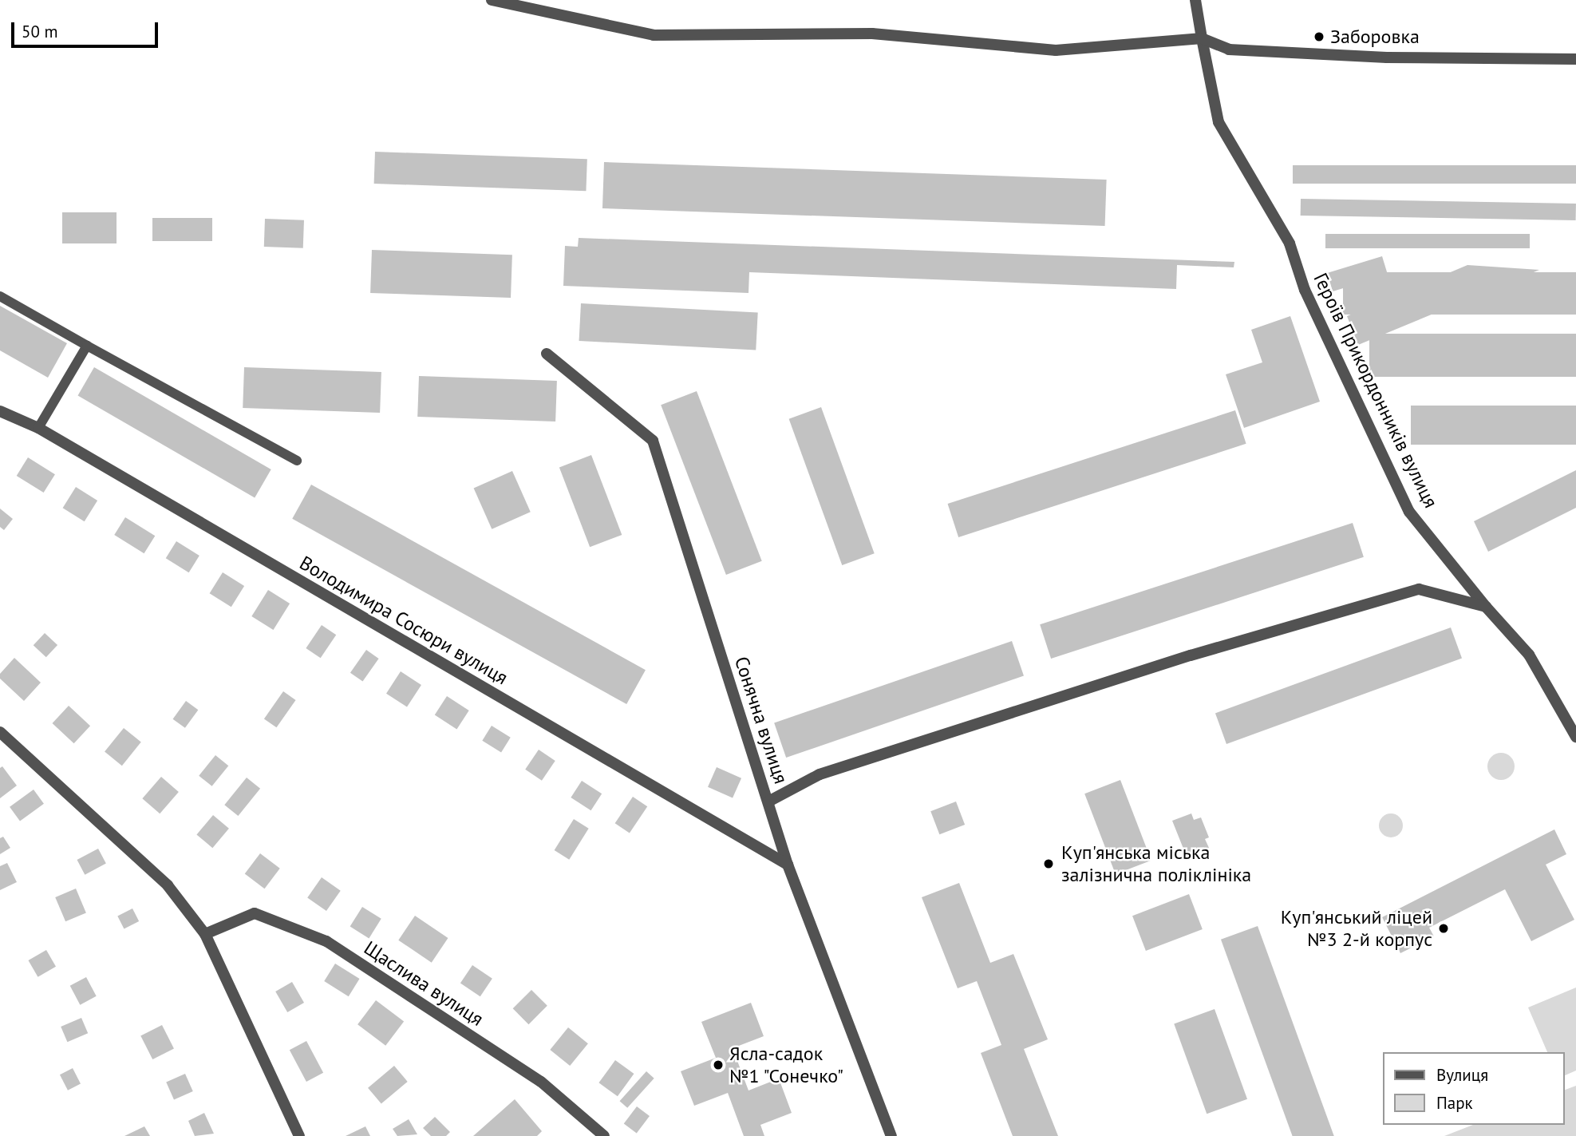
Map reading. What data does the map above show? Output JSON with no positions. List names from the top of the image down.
{
  "streets": {
    "street": [
      "Героїв Прикордонників вулиця",
      "Володимира Сосюри вулиця",
      "Сонячна вулиця",
      "Щаслива вулиця"
    ]
  },
  "crossings": [
    ["Володимира Сосюри вулиця", "Сонячна вулиця"]
  ],
  "places": [
    "Заборовка",
    "Куп'янська міська залізнична поліклініка",
    "Куп'янський ліцей №3 2-й корпус",
    "Ясла-садок №1 \"Сонечко\""
  ],
  "legend": ["Вулиця", "Парк"],
  "scale_bar": "50 m"
}
